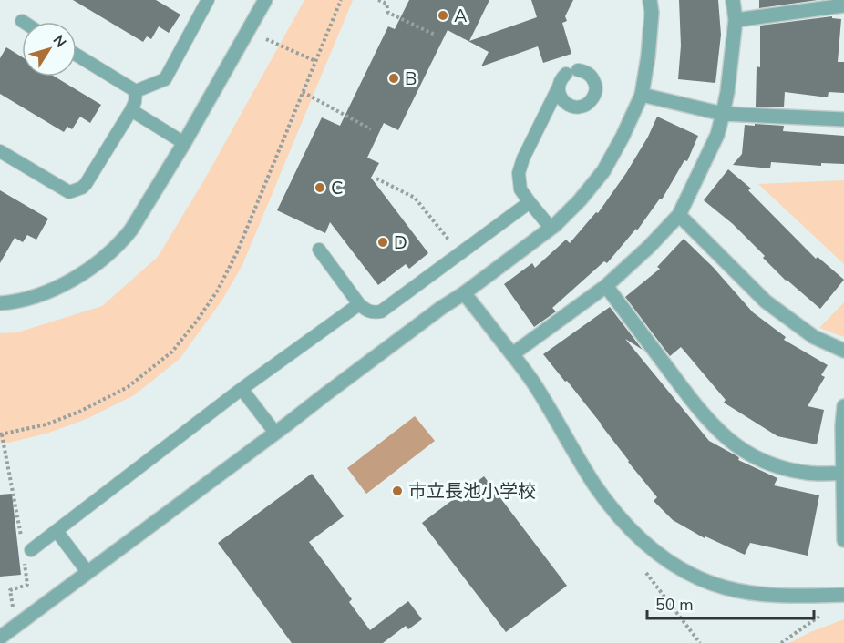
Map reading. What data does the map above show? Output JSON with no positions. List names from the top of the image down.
{
  "places": [
    "A",
    "B",
    "C",
    "D",
    "市立長池小学校"
  ],
  "scale_bar": "50 m",
  "north": "top right"
}
